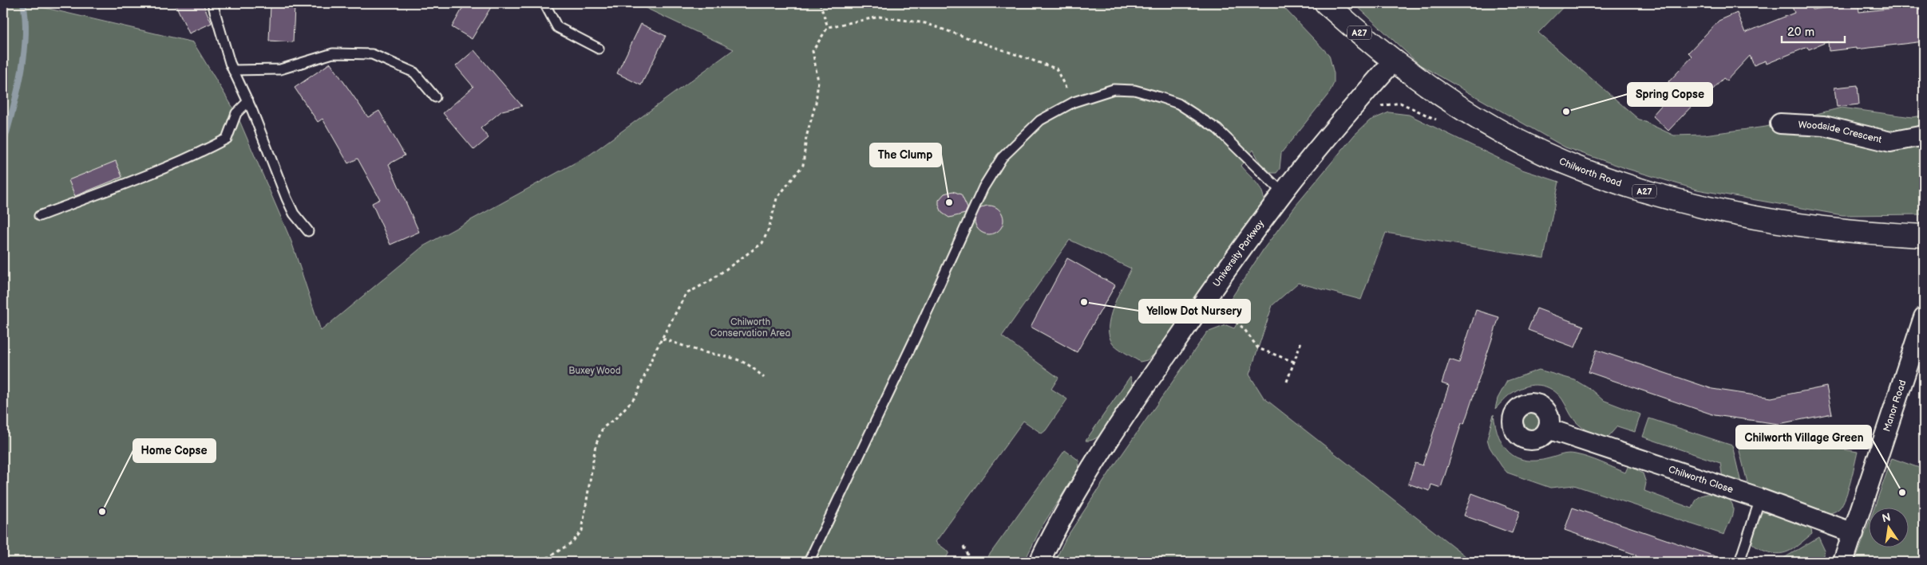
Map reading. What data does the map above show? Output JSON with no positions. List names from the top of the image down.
{
  "streets": {
    "main road": ["A27", "Chilworth Road"],
    "street": [
      "Woodside Crescent",
      "University Parkway",
      "Manor Road",
      "Chilworth Close"
    ]
  },
  "crossings": [
    ["Chilworth Road", "University Parkway"],
    ["Manor Road", "Chilworth Close"]
  ],
  "parks": ["Chilworth Conservation Area", "Buxey Wood"],
  "places": [
    "Spring Copse",
    "The Clump",
    "Yellow Dot Nursery",
    "Chilworth Village Green",
    "Home Copse"
  ],
  "scale_bar": "20 m",
  "north": "top"
}
